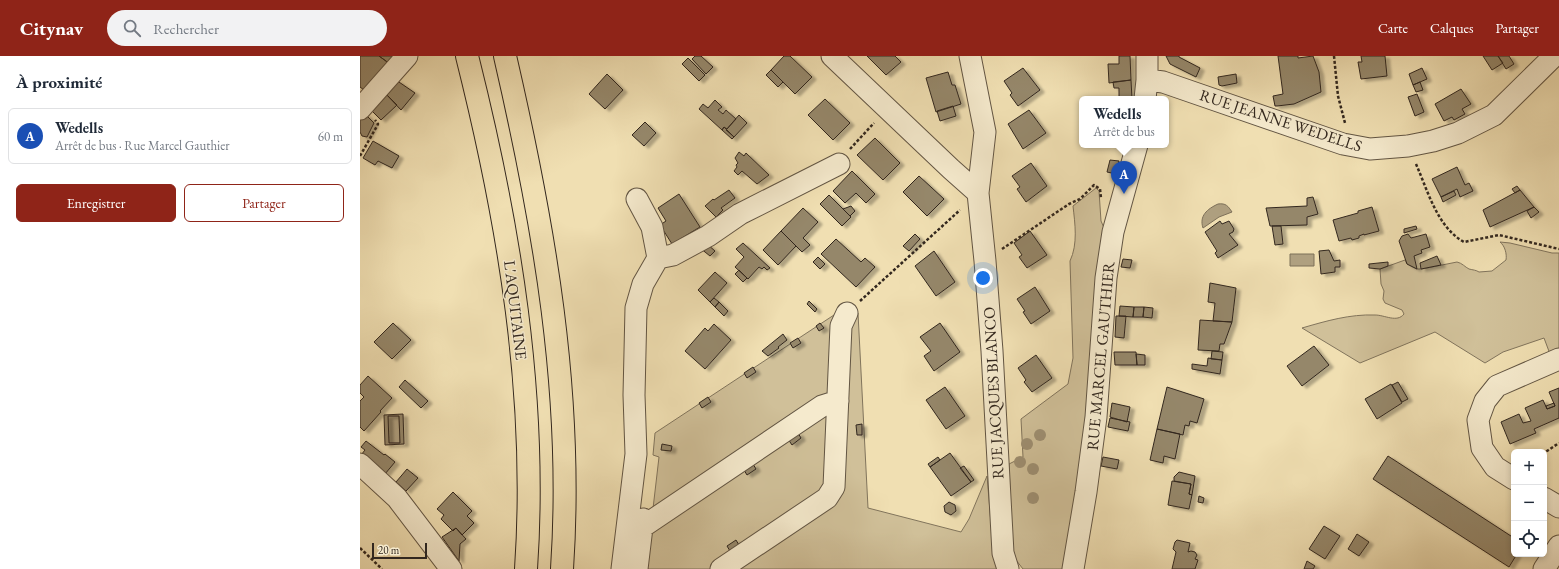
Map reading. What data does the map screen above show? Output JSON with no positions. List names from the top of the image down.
{
  "streets": {
    "highway": ["L'AQUITAINE"],
    "street": ["RUE JEANNE WEDELLS", "RUE MARCEL GAUTHIER", "RUE JACQUES BLANCO"]
  },
  "scale_bar": "20 m",
  "page": {
    "header": "Citynav",
    "search": "Rechercher",
    "nav": ["Carte", "Calques", "Partager"],
    "heading": "À proximité",
    "popup": ["Wedells", "Arrêt de bus"],
    "list": [
      {
        "mark": "A",
        "name": "Wedells",
        "note": "Arrêt de bus · Rue Marcel Gauthier",
        "value": "60 m"
      }
    ],
    "pins": "A",
    "buttons": ["Enregistrer", "Partager"],
    "map_buttons": ["+", "−"],
    "scale": "20 m"
  }
}
